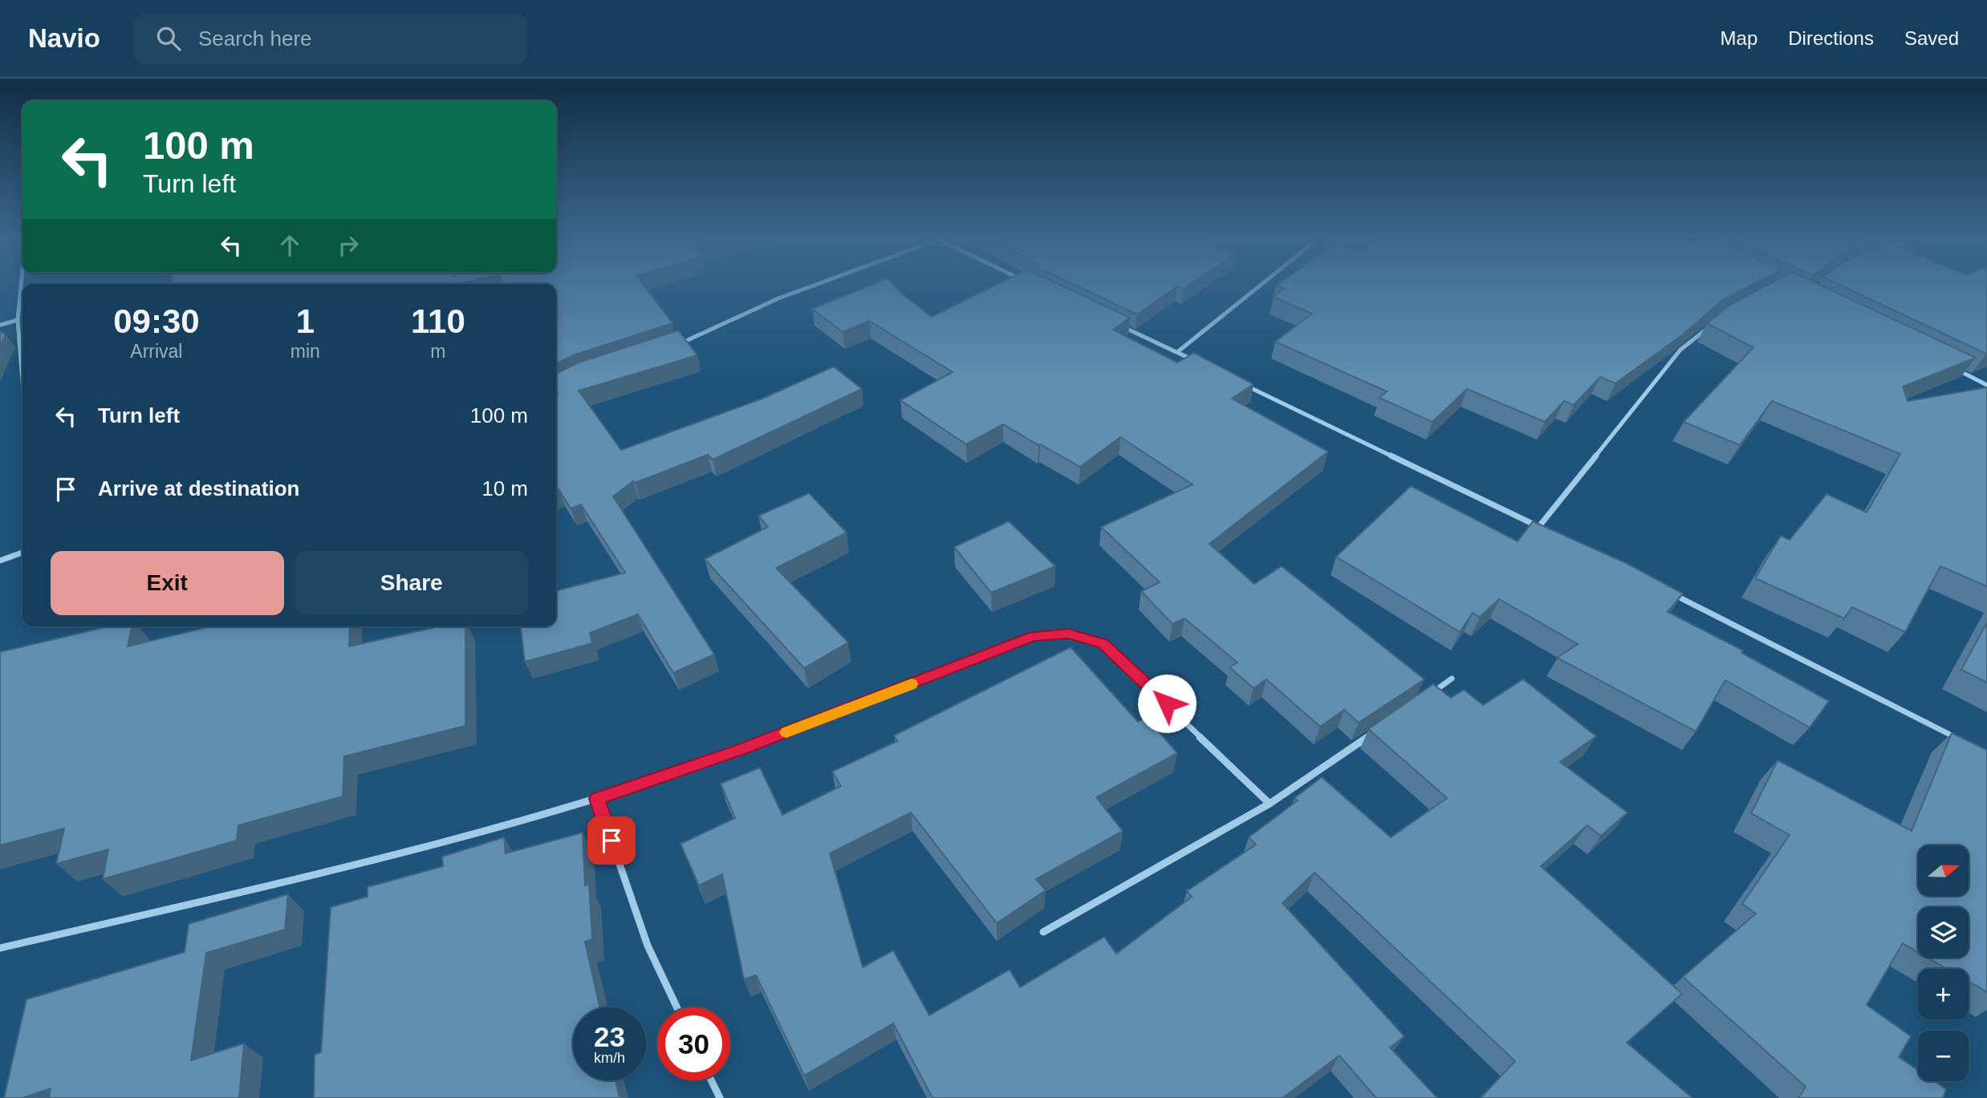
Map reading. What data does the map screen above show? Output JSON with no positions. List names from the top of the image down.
{
  "north": "right",
  "page": {
    "header": "Navio",
    "search": "Search here",
    "nav": ["Map", "Directions", "Saved"],
    "turn": ["100 m", "Turn left"],
    "eta": [
      "09:30",
      "Arrival",
      "1",
      "min",
      "110",
      "m"
    ],
    "list": [
      {
        "name": "Turn left",
        "value": "100 m"
      },
      {
        "name": "Arrive at destination",
        "value": "10 m"
      }
    ],
    "buttons": ["Exit", "Share"],
    "map_buttons": ["+", "−"],
    "speed": "23 km/h",
    "limit": "30"
  }
}
